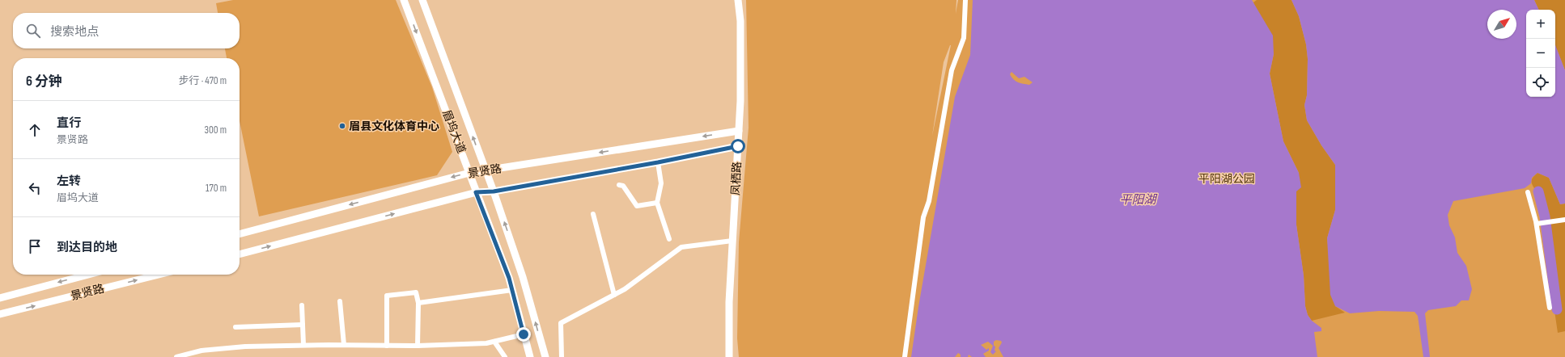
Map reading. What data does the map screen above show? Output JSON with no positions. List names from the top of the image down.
{
  "streets": {
    "main road": ["眉坞大道", "景贤路", "凤栖路"]
  },
  "crossings": [
    ["眉坞大道", "景贤路"],
    ["景贤路", "凤栖路"]
  ],
  "water": ["平阳湖"],
  "parks": ["平阳湖公园"],
  "places": ["眉县文化体育中心"],
  "north": "top right",
  "page": {
    "map_buttons": ["+", "−"],
    "search": "搜索地点",
    "heading": ["6 分钟", "步行 · 470 m"],
    "list": [
      ["直行", "景贤路", "300 m"],
      ["左转", "眉坞大道", "170 m"],
      "到达目的地"
    ]
  }
}
